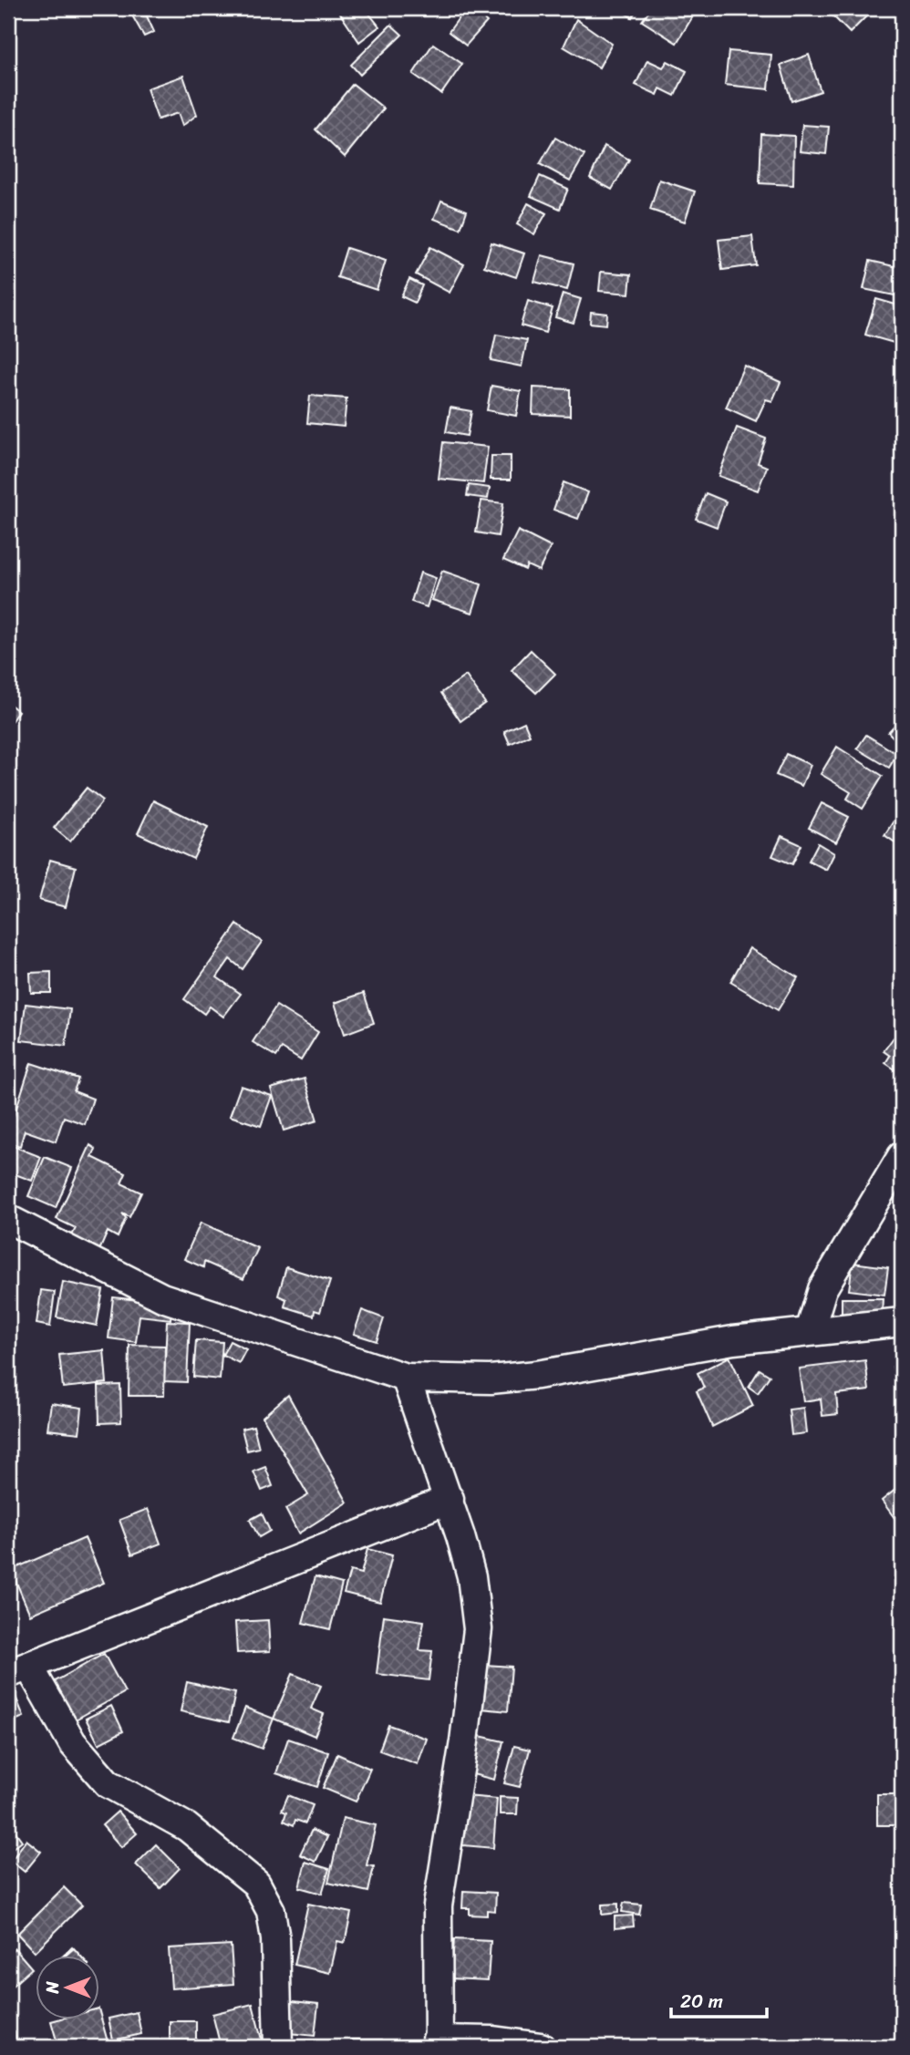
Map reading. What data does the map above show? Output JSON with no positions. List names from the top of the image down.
{
  "scale_bar": "20 m",
  "north": "left"
}
